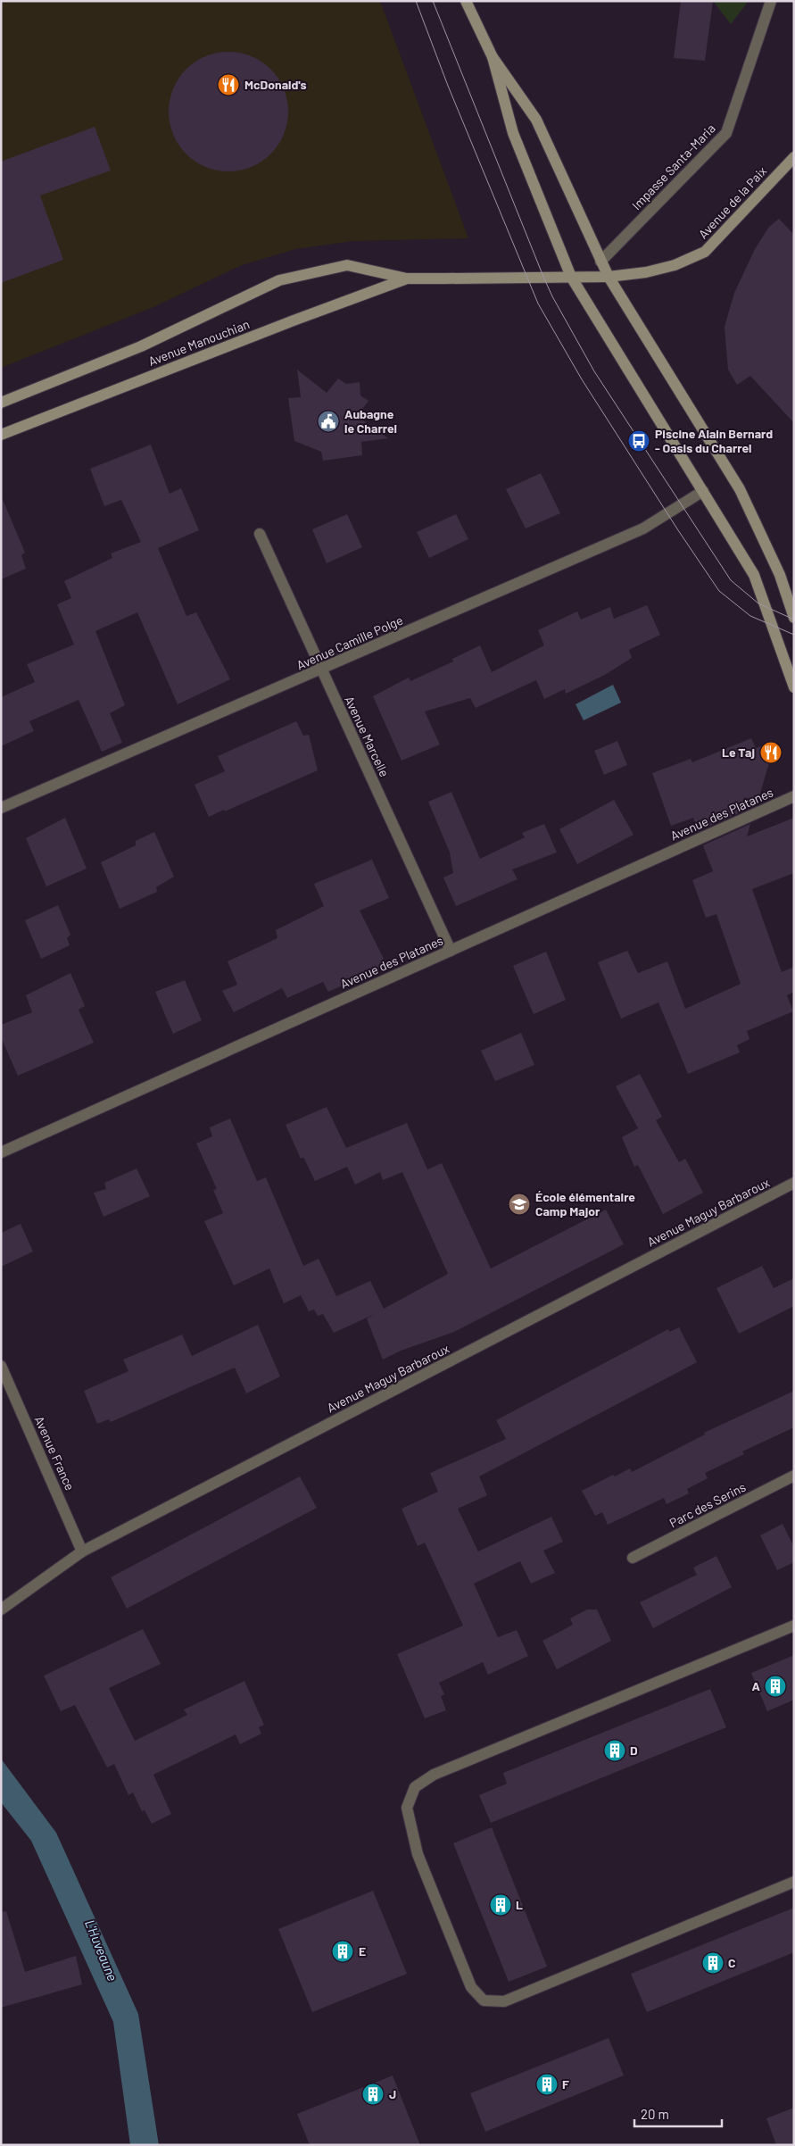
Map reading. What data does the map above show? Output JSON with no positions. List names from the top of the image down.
{
  "streets": {
    "main road": ["Avenue de la Paix", "Avenue Manouchian"],
    "street": [
      "Impasse Santa-Maria",
      "Avenue Camille Polge",
      "Avenue Marcelle",
      "Avenue des Platanes",
      "Avenue Maguy Barbaroux",
      "Avenue France",
      "Parc des Serins"
    ]
  },
  "crossings": [
    ["Avenue de la Paix", "Avenue Manouchian"],
    ["Avenue Camille Polge", "Avenue Marcelle"],
    ["Avenue Marcelle", "Avenue des Platanes"],
    ["Avenue Maguy Barbaroux", "Avenue France"]
  ],
  "water": ["L'Huveaune"],
  "places": {
    "restaurant": ["McDonald's", "Le Taj"],
    "public building": ["Aubagne le Charrel"],
    "bus stop": ["Piscine Alain Bernard - Oasis du Charrel"],
    "school or university": ["École élémentaire Camp Major"],
    "building": [
      "A",
      "D",
      "L",
      "E",
      "C",
      "F",
      "J"
    ]
  },
  "scale_bar": "20 m"
}
